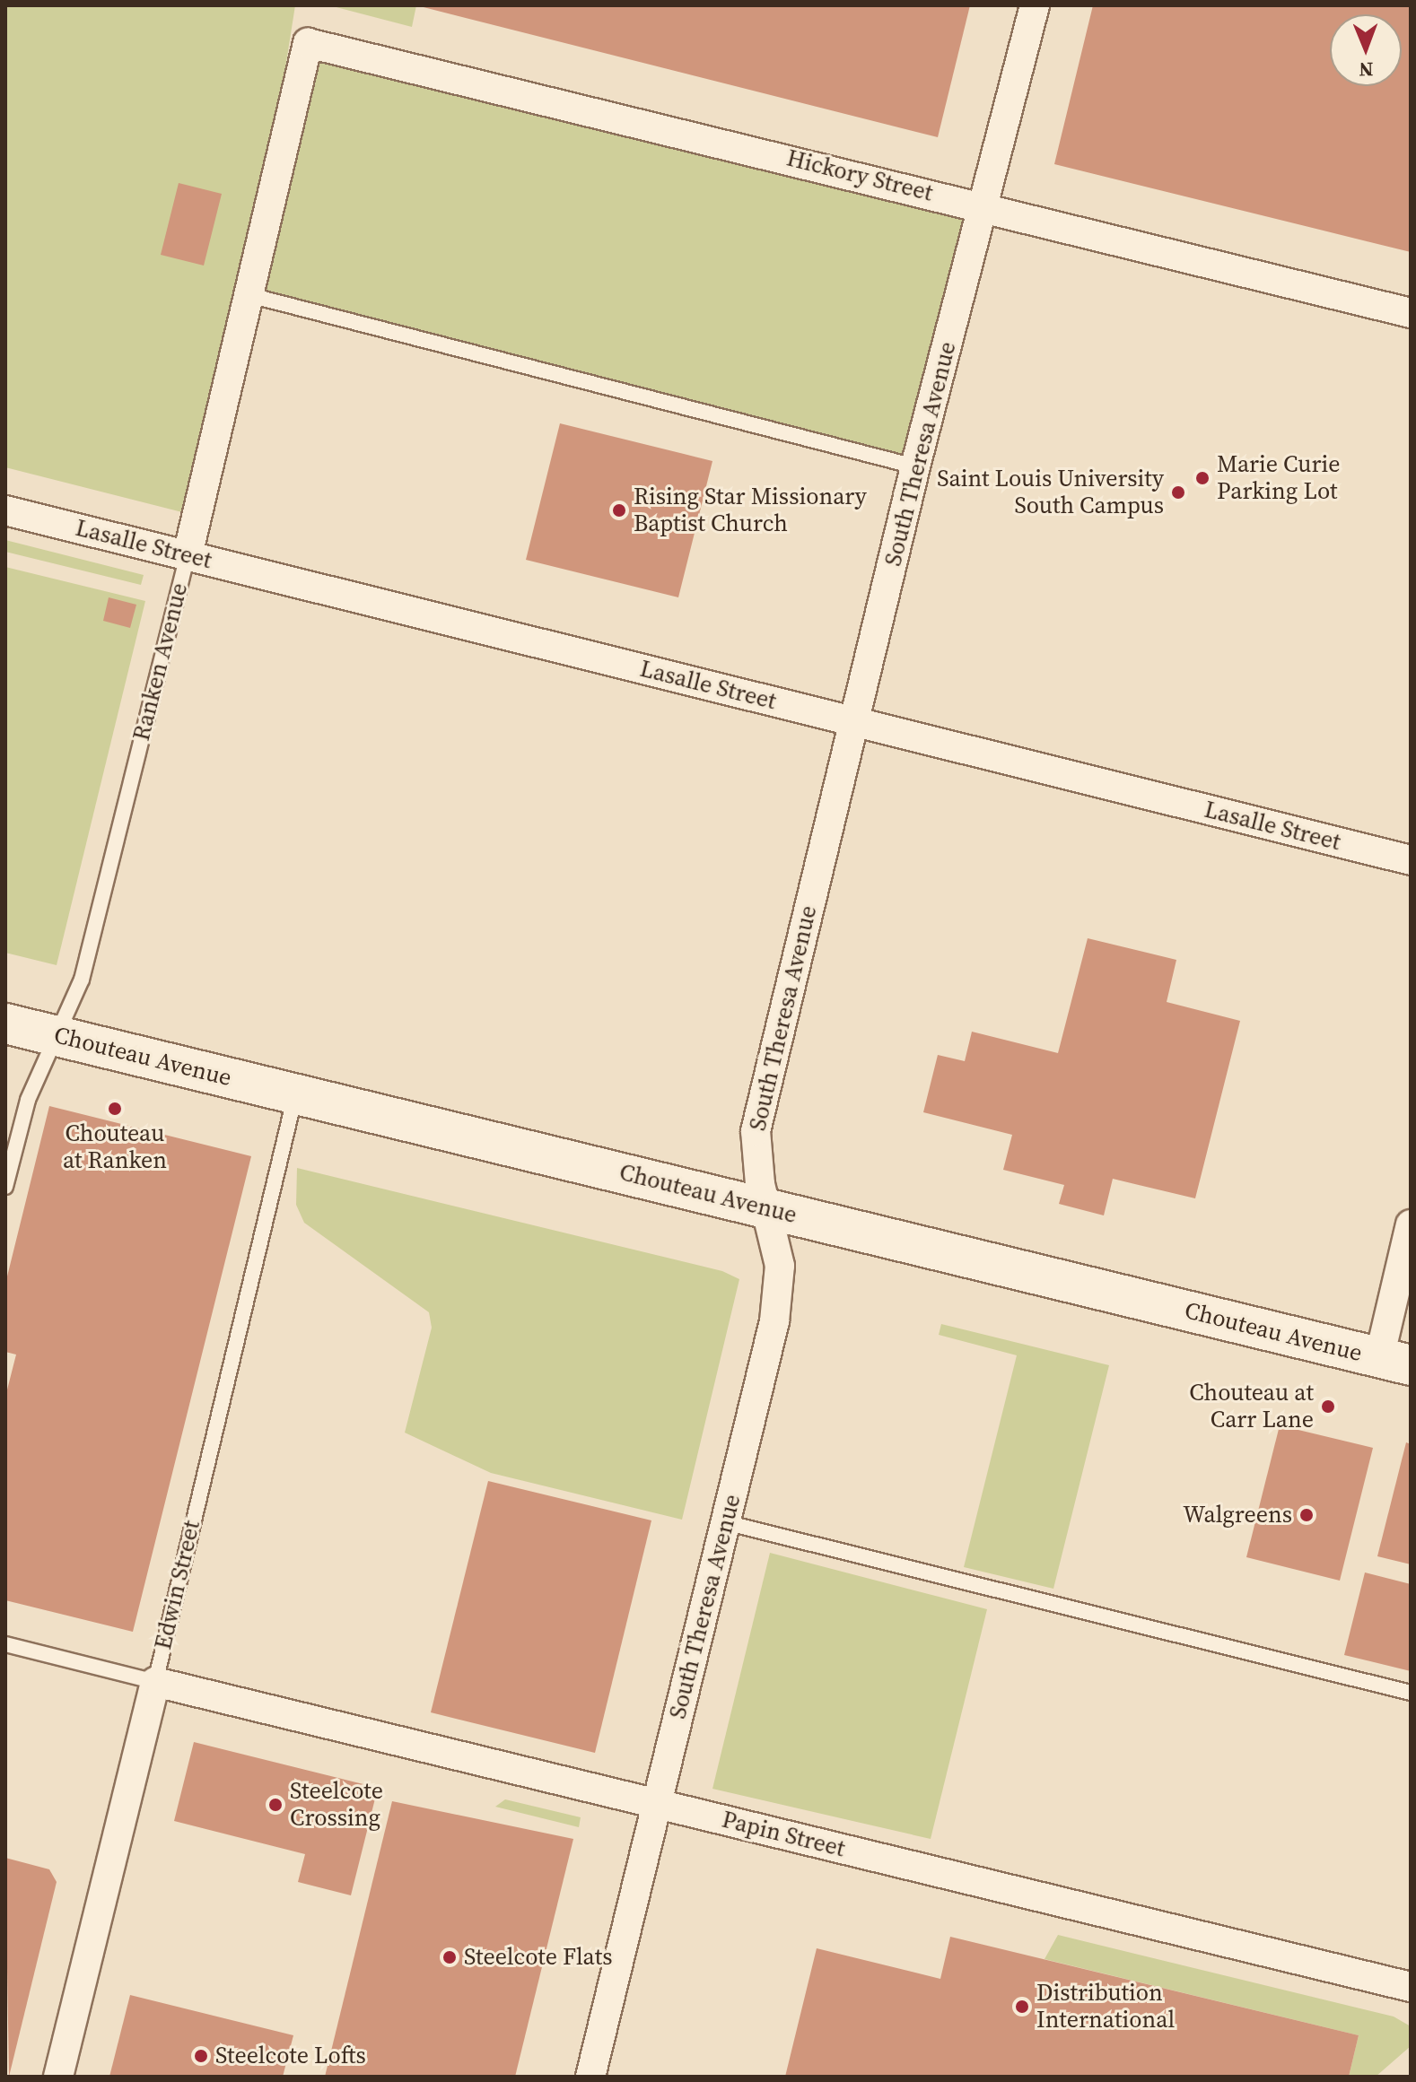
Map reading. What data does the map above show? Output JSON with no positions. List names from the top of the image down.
{
  "streets": {
    "main road": ["Chouteau Avenue"],
    "street": [
      "Hickory Street",
      "South Theresa Avenue",
      "Lasalle Street",
      "Ranken Avenue",
      "Edwin Street",
      "Papin Street"
    ]
  },
  "crossings": [
    ["Hickory Street", "South Theresa Avenue"],
    ["Hickory Street", "Ranken Avenue"],
    ["South Theresa Avenue", "Lasalle Street"],
    ["South Theresa Avenue", "Chouteau Avenue"],
    ["South Theresa Avenue", "Papin Street"],
    ["Lasalle Street", "Ranken Avenue"],
    ["Ranken Avenue", "Chouteau Avenue"],
    ["Chouteau Avenue", "Edwin Street"],
    ["Edwin Street", "Papin Street"]
  ],
  "places": [
    "Marie Curie Parking Lot",
    "Saint Louis University South Campus",
    "Rising Star Missionary Baptist Church",
    "Chouteau at Ranken",
    "Chouteau at Carr Lane",
    "Walgreens",
    "Steelcote Crossing",
    "Steelcote Flats",
    "Distribution International",
    "Steelcote Lofts"
  ],
  "north": "bottom"
}
